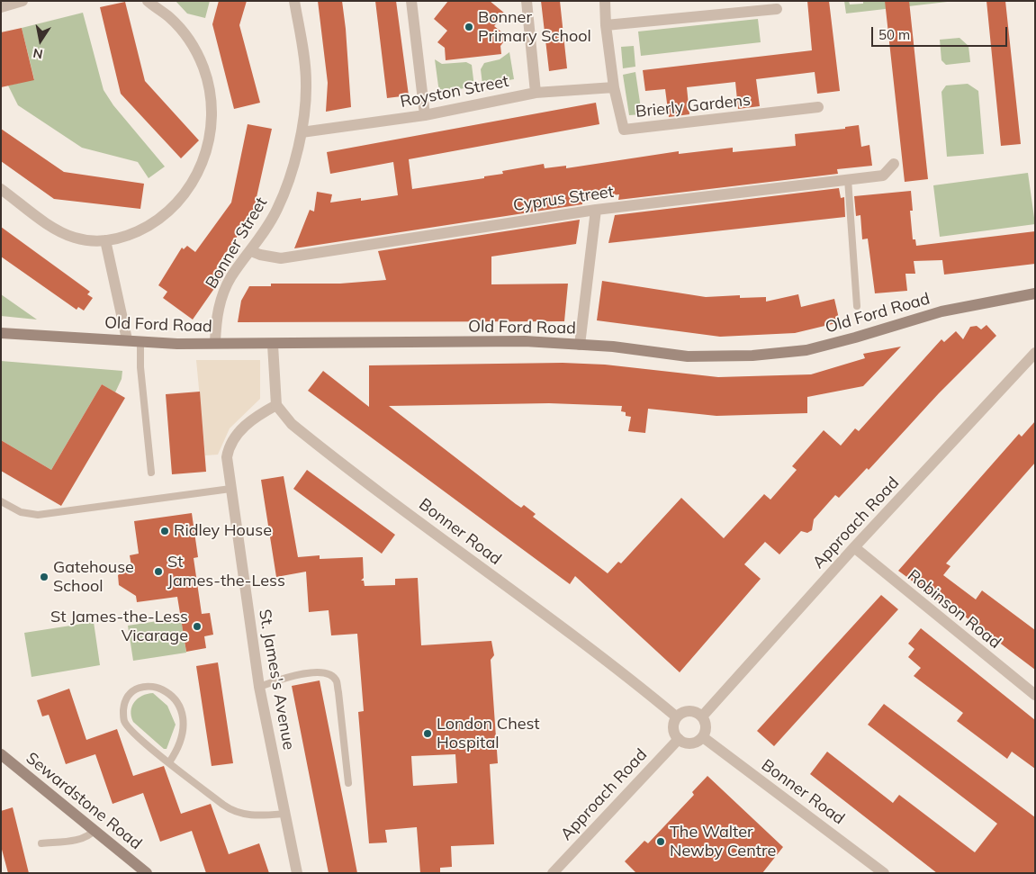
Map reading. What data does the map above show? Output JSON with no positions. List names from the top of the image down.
{
  "streets": {
    "main road": ["Old Ford Road", "Sewardstone Road"],
    "street": [
      "Royston Street",
      "Brierly Gardens",
      "Cyprus Street",
      "Bonner Street",
      "Approach Road",
      "Bonner Road",
      "Robinson Road",
      "St. James's Avenue"
    ]
  },
  "crossings": [
    ["Royston Street", "Brierly Gardens"],
    ["Royston Street", "Bonner Street"],
    ["Cyprus Street", "Bonner Street"],
    ["Bonner Street", "Old Ford Road"],
    ["Approach Road", "Bonner Road"],
    ["Approach Road", "Robinson Road"],
    ["Bonner Road", "St. James's Avenue"]
  ],
  "places": [
    "Bonner Primary School",
    "Ridley House",
    "St James-the-Less",
    "Gatehouse School",
    "St James-the-Less Vicarage",
    "London Chest Hospital",
    "The Walter Newby Centre"
  ],
  "scale_bar": "50 m",
  "north": "bottom"
}
